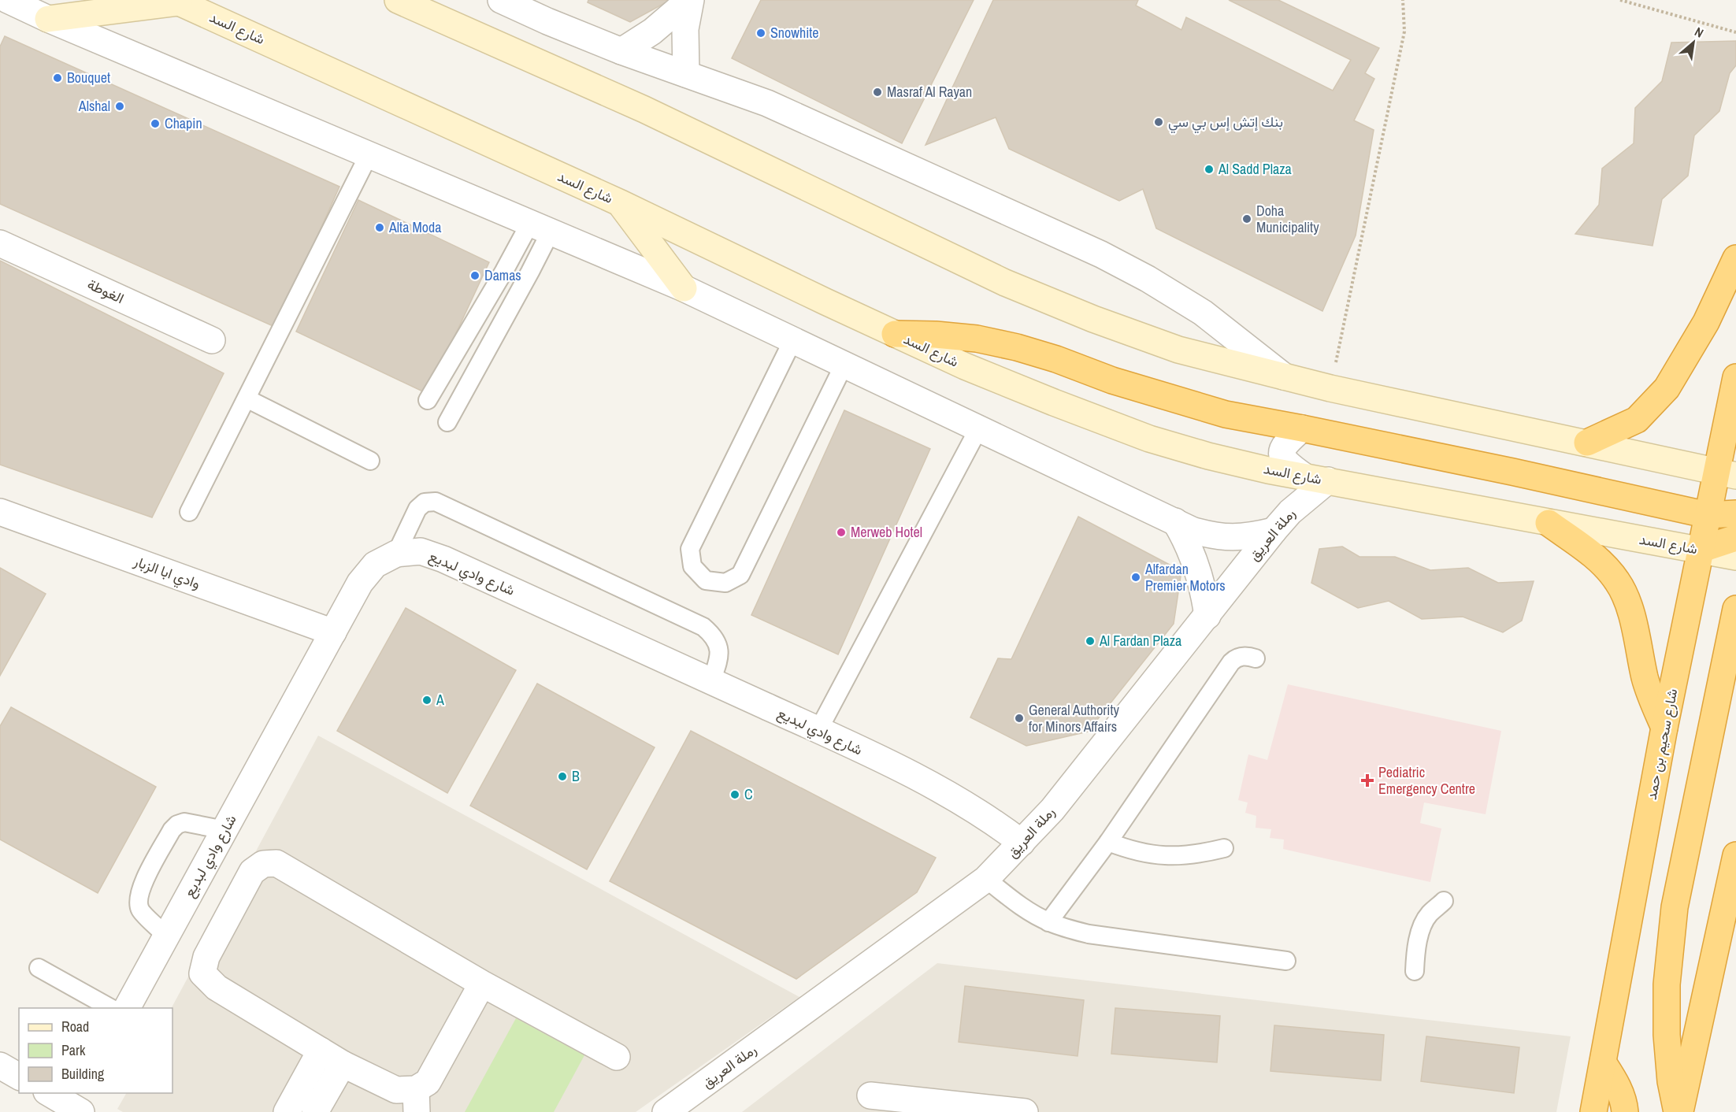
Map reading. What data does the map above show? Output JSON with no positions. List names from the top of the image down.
{
  "streets": {
    "highway": ["شارع سحيم بن حمد"],
    "main road": ["شارع السد"],
    "street": [
      "الغوطة",
      "رملة العريق",
      "وادي ابا الزبار",
      "شارع وادي لبديع"
    ]
  },
  "crossings": [
    ["شارع السد", "رملة العريق"],
    ["شارع السد", "شارع سحيم بن حمد"],
    ["رملة العريق", "شارع وادي لبديع"],
    ["وادي ابا الزبار", "شارع وادي لبديع"]
  ],
  "places": {
    "other": [
      "Snowhite",
      "Bouquet",
      "Masraf Al Rayan",
      "Alshal",
      "بنك إتش إس بي سي",
      "Chapin",
      "Al Sadd Plaza",
      "Doha Municipality",
      "Alta Moda",
      "Damas",
      "Merweb Hotel",
      "Alfardan Premier Motors",
      "Al Fardan Plaza",
      "A",
      "General Authority for Minors Affairs",
      "B",
      "C"
    ],
    "health": ["Pediatric Emergency Centre"]
  },
  "legend": ["Road", "Park", "Building"],
  "north": "top right"
}
